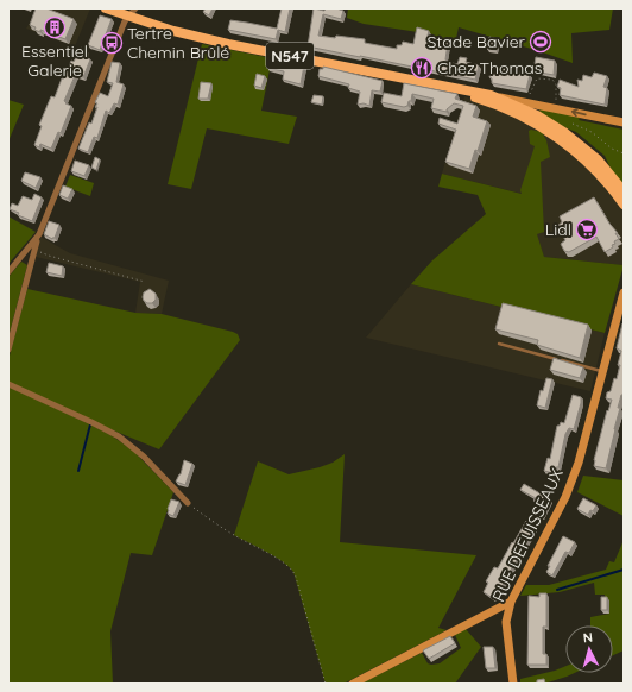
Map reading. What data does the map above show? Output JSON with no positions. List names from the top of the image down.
{
  "streets": {
    "main road": ["N547"],
    "street": ["RUE DEFUISSEAUX"]
  },
  "places": {
    "building": ["Essentiel Galerie"],
    "sports": ["Stade Bavier"],
    "bus stop": ["Tertre Chemin Brûlé"],
    "restaurant": ["Chez Thomas"],
    "supermarket": ["Lidl"]
  },
  "north": "top"
}
